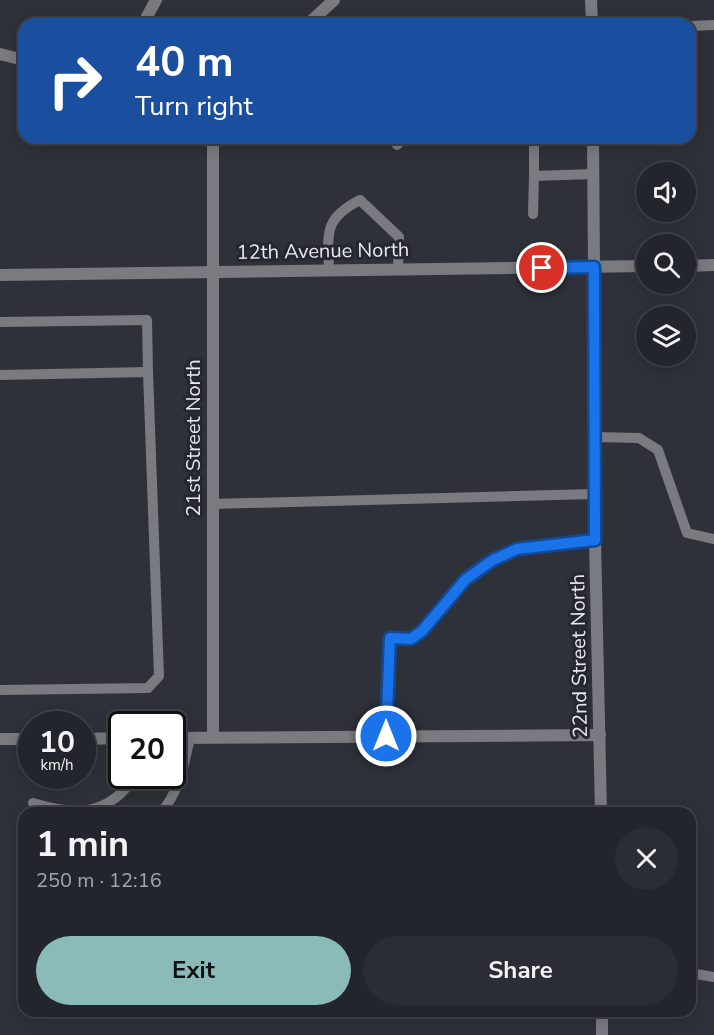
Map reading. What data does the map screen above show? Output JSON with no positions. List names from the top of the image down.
{
  "streets": {
    "street": ["12th Avenue North", "21st Street North", "22nd Street North"]
  },
  "crossings": [
    ["12th Avenue North", "21st Street North"],
    ["12th Avenue North", "22nd Street North"]
  ],
  "page": {
    "turn": ["40 m", "Turn right"],
    "speed": "10 km/h",
    "limit": "20",
    "heading": ["1 min", "250 m · 12:16"],
    "buttons": ["Exit", "Share"]
  }
}
